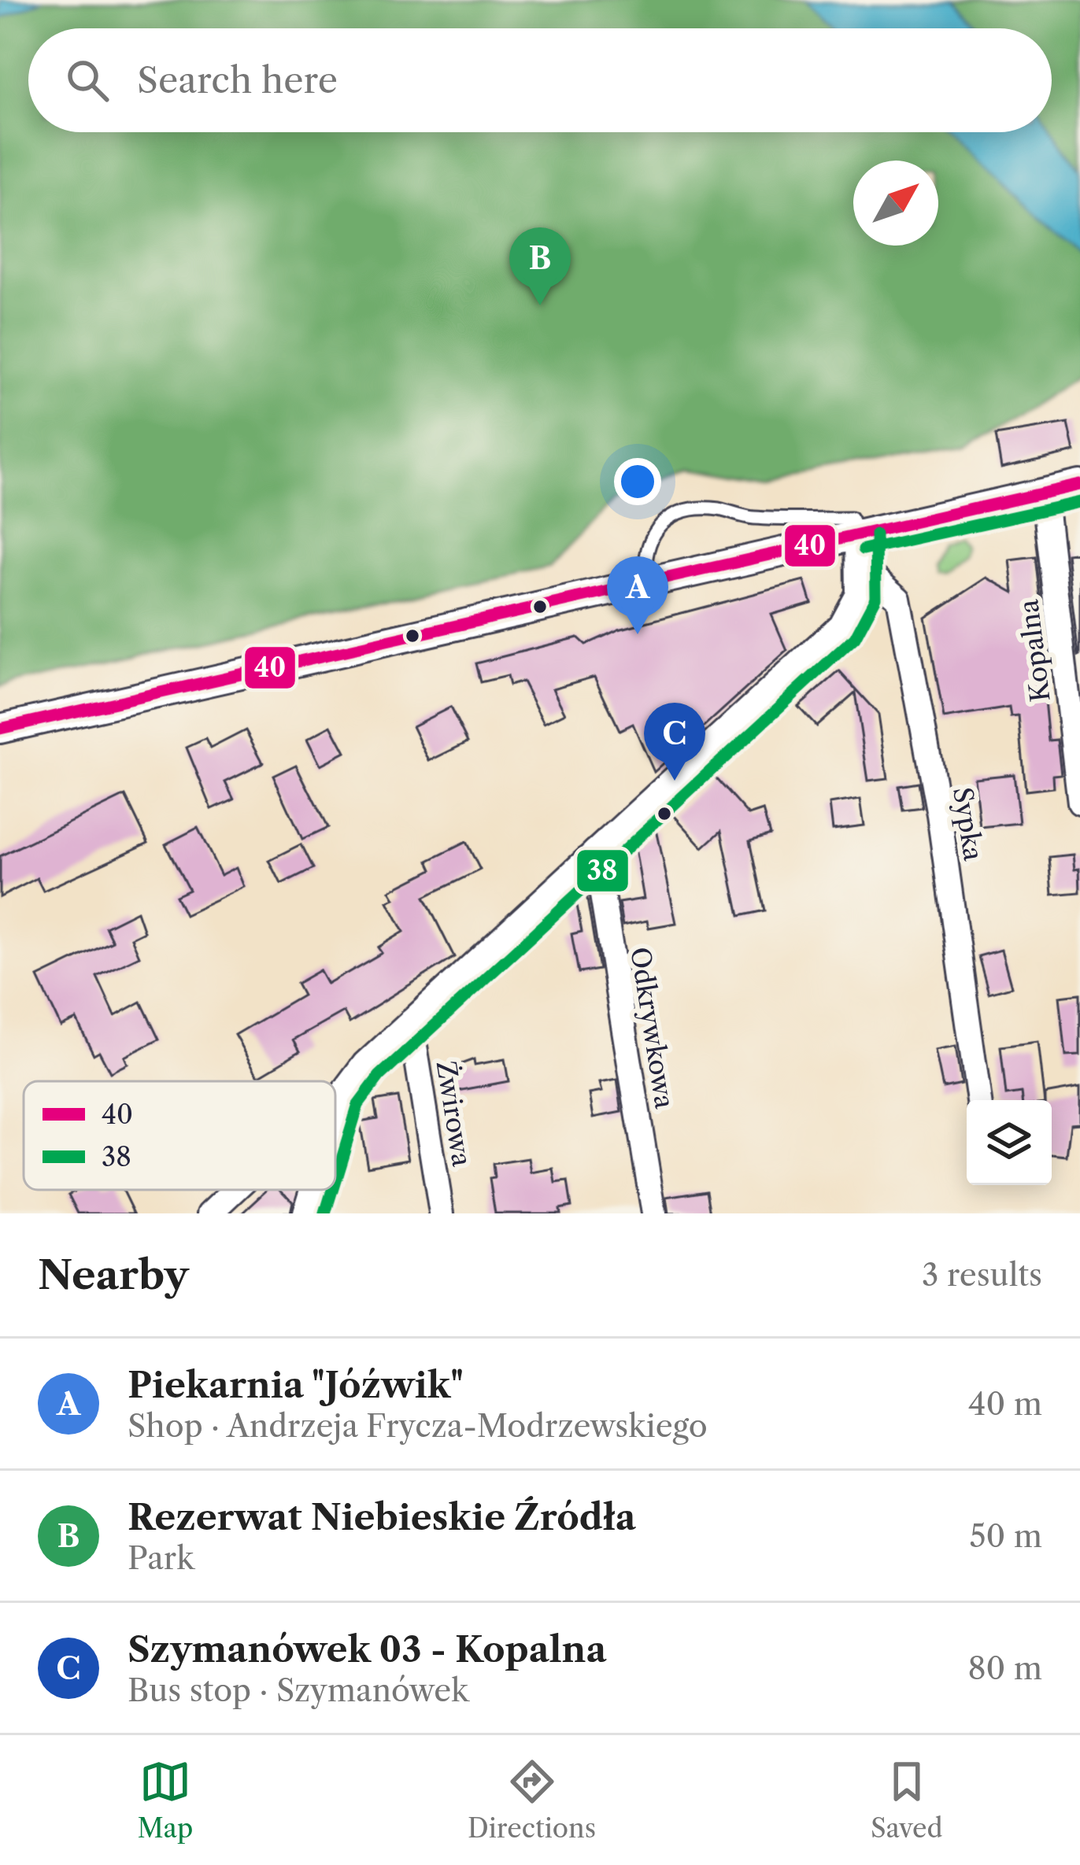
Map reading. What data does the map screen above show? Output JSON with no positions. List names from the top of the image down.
{
  "streets": {
    "street": [
      "Kopalna",
      "Sypka",
      "Odkrywkowa",
      "Żwirowa"
    ]
  },
  "lines": ["transit line 40", "transit line 38"],
  "legend": ["40", "38"],
  "north": "top right",
  "page": {
    "search": "Search here",
    "pins": ["B", "A", "C"],
    "heading": ["Nearby", "3 results"],
    "list": [
      {
        "mark": "A",
        "name": "Piekarnia \"Jóźwik\"",
        "note": "Shop · Andrzeja Frycza-Modrzewskiego",
        "value": "40 m"
      },
      {
        "mark": "B",
        "name": "Rezerwat Niebieskie Źródła",
        "note": "Park",
        "value": "50 m"
      },
      {
        "mark": "C",
        "name": "Szymanówek 03 - Kopalna",
        "note": "Bus stop · Szymanówek",
        "value": "80 m"
      }
    ],
    "nav": ["Map", "Directions", "Saved"]
  }
}
